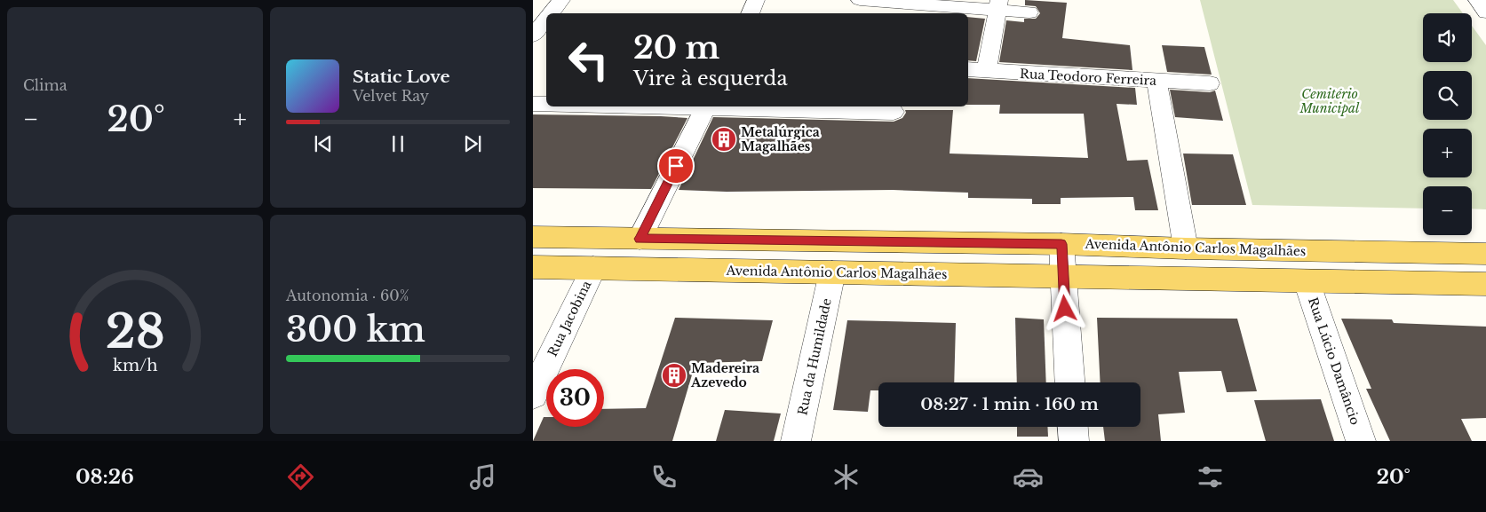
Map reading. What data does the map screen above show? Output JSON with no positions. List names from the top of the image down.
{
  "streets": {
    "main road": ["Avenida Antônio Carlos Magalhães"],
    "street": [
      "Rua Teodoro Ferreira",
      "Rua Jacobina",
      "Rua da Humildade",
      "Rua Lúcio Damâncio"
    ]
  },
  "crossings": [
    ["Avenida Antônio Carlos Magalhães", "Rua Jacobina"],
    ["Avenida Antônio Carlos Magalhães", "Rua da Humildade"],
    ["Avenida Antônio Carlos Magalhães", "Rua Lúcio Damâncio"]
  ],
  "parks": ["Cemitério Municipal"],
  "places": {
    "building": ["Metalúrgica Magalhães", "Madereira Azevedo"]
  },
  "page": {
    "tile": [
      "Clima",
      ["Autonomia · 60%", "300 km"]
    ],
    "map_buttons": ["+", "−"],
    "turn": ["20 m", "Vire à esquerda"],
    "song": ["Static Love", "Velvet Ray"],
    "heat": ["−", "20°", "+"],
    "limit": "30",
    "trip": "08:27 · 1 min · 160 m",
    "tabs": ["08:26", "20°"],
    "gauge": ["28", "km/h"]
  }
}
